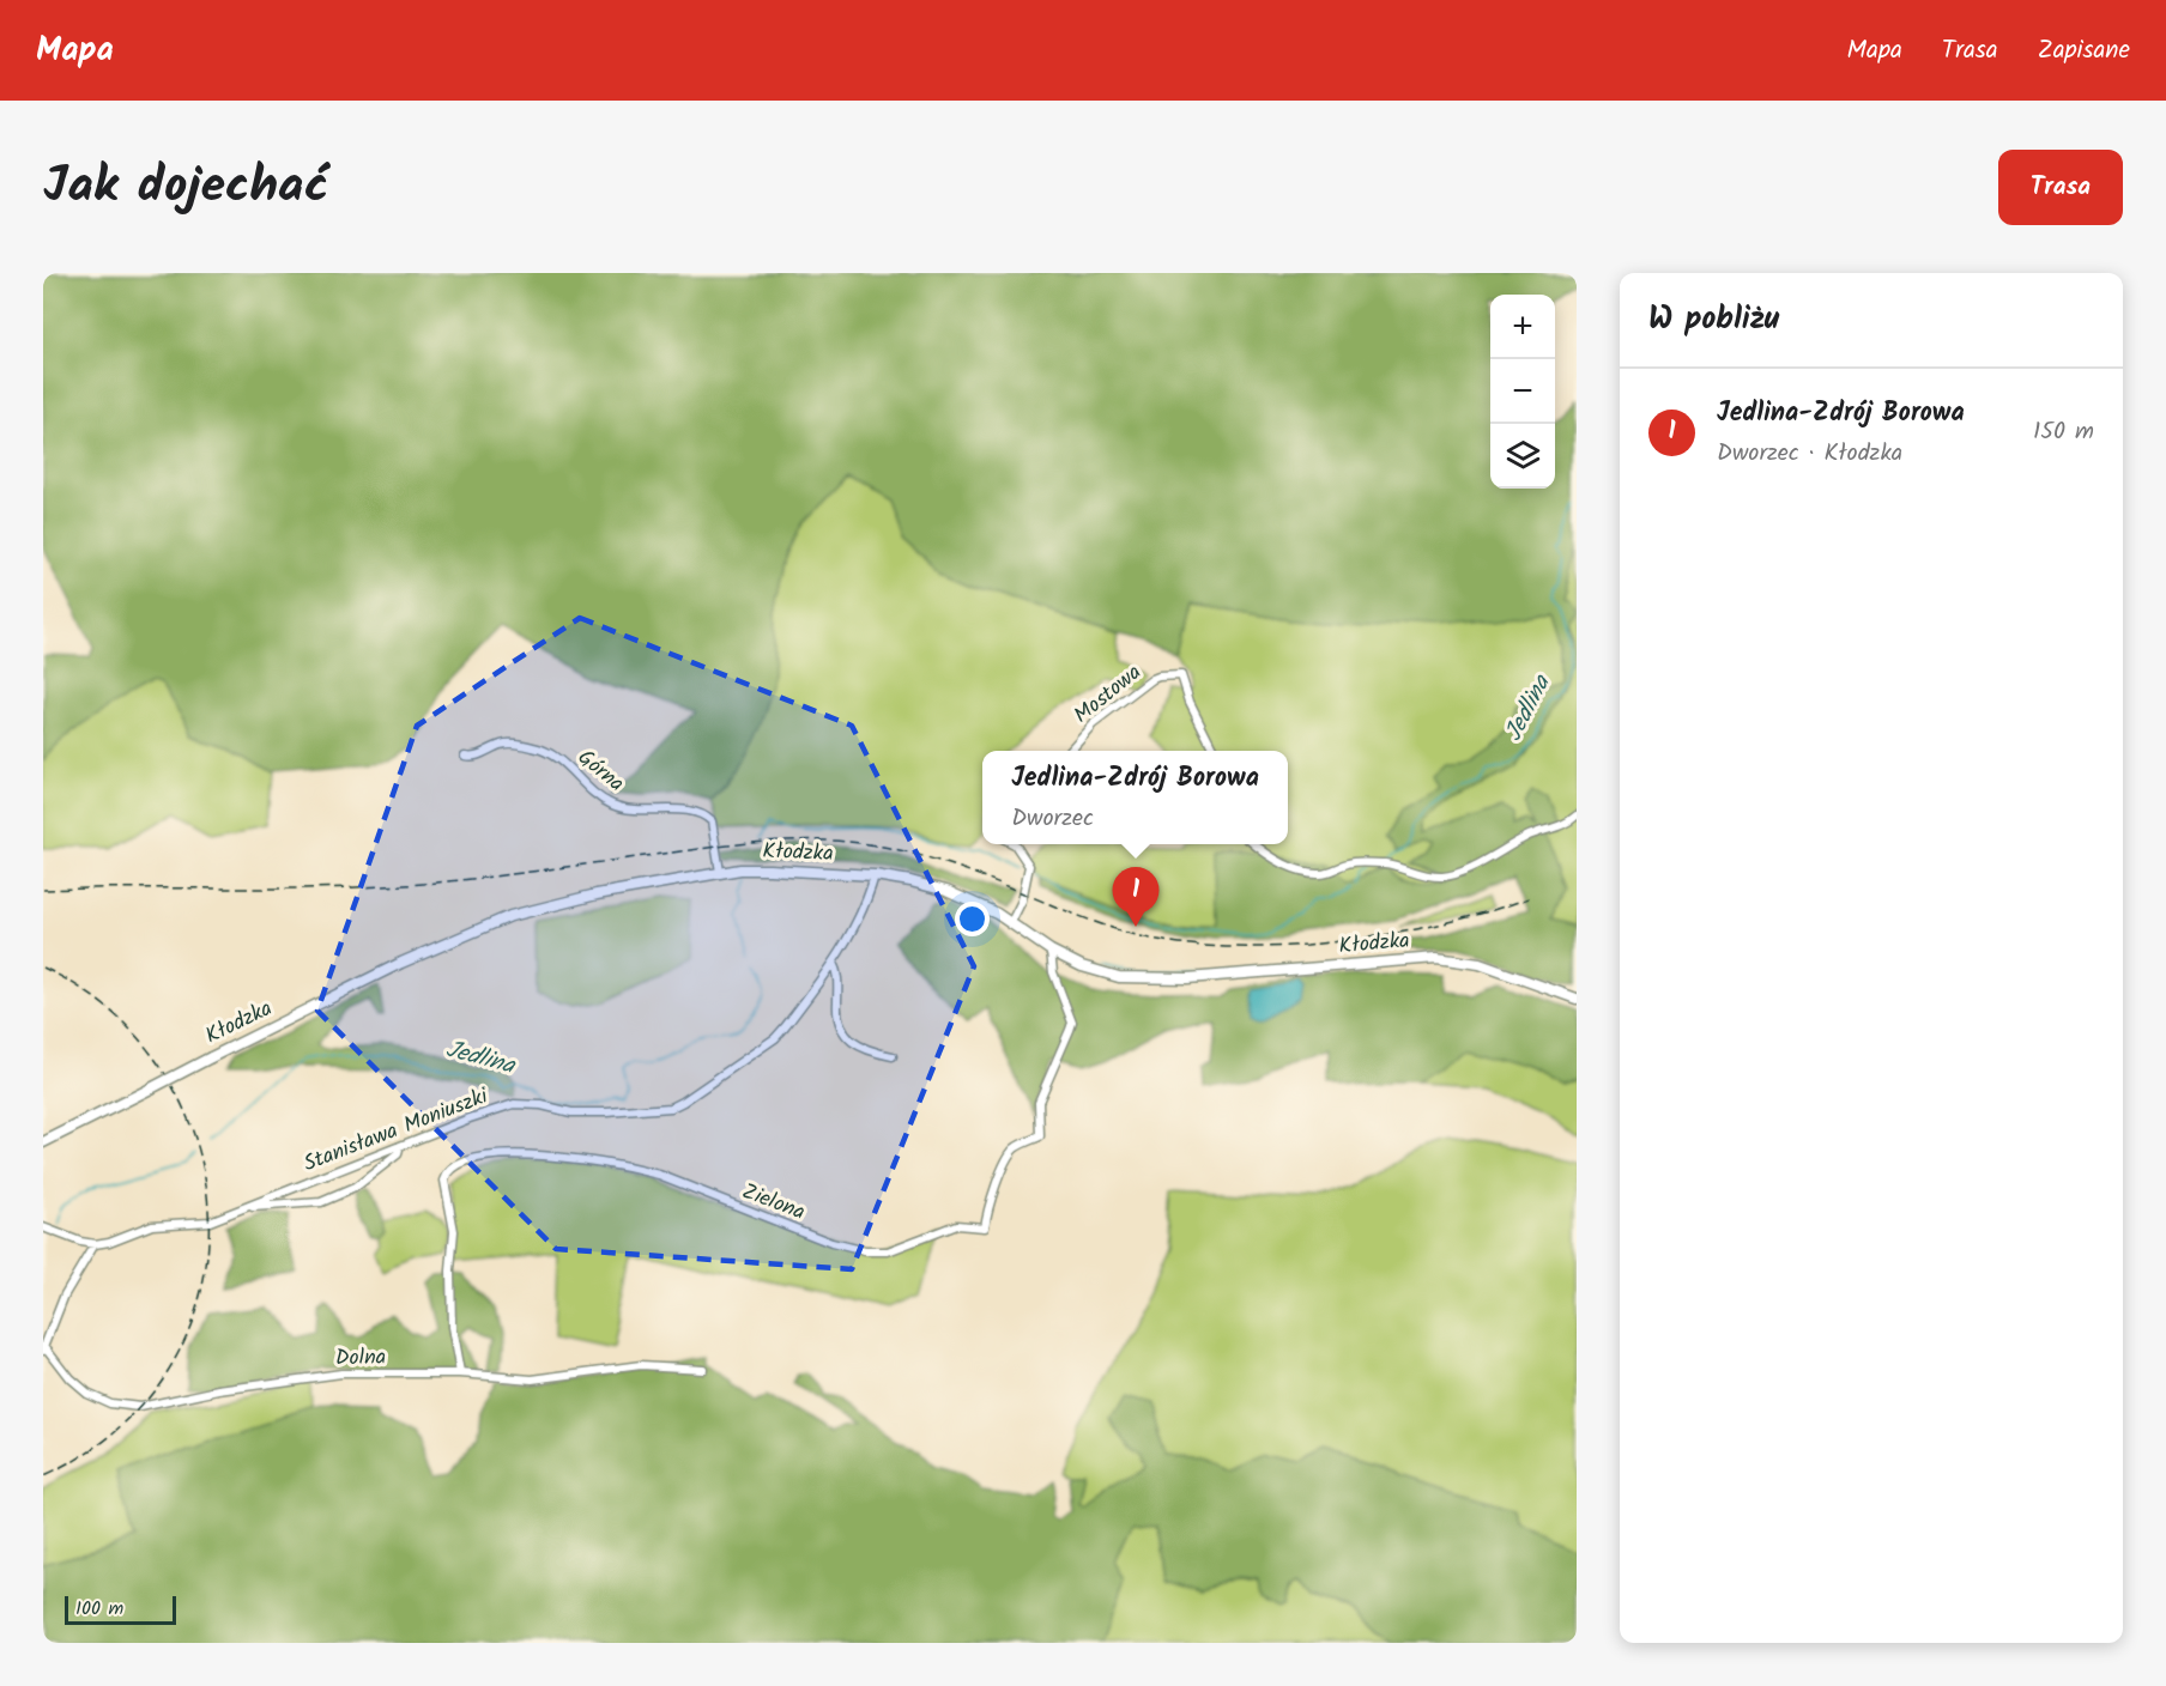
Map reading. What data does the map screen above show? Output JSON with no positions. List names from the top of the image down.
{
  "streets": {
    "main road": ["Kłodzka"],
    "street": [
      "Mostowa",
      "Górna",
      "Stanisława Moniuszki",
      "Zielona",
      "Dolna"
    ]
  },
  "crossings": [
    ["Górna", "Kłodzka"],
    ["Kłodzka", "Stanisława Moniuszki"],
    ["Kłodzka", "Zielona"],
    ["Zielona", "Dolna"]
  ],
  "water": ["Jedlina"],
  "scale_bar": "100 m",
  "page": {
    "header": "Mapa",
    "nav": ["Mapa", "Trasa", "Zapisane"],
    "title": "Jak dojechać",
    "buttons": "Trasa",
    "heading": "W pobliżu",
    "map_buttons": ["+", "−"],
    "list": [
      {
        "mark": "1",
        "name": "Jedlina-Zdrój Borowa",
        "note": "Dworzec · Kłodzka",
        "value": "150 m"
      }
    ],
    "popup": ["Jedlina-Zdrój Borowa", "Dworzec"],
    "pins": "1",
    "scale": "100 m"
  }
}
